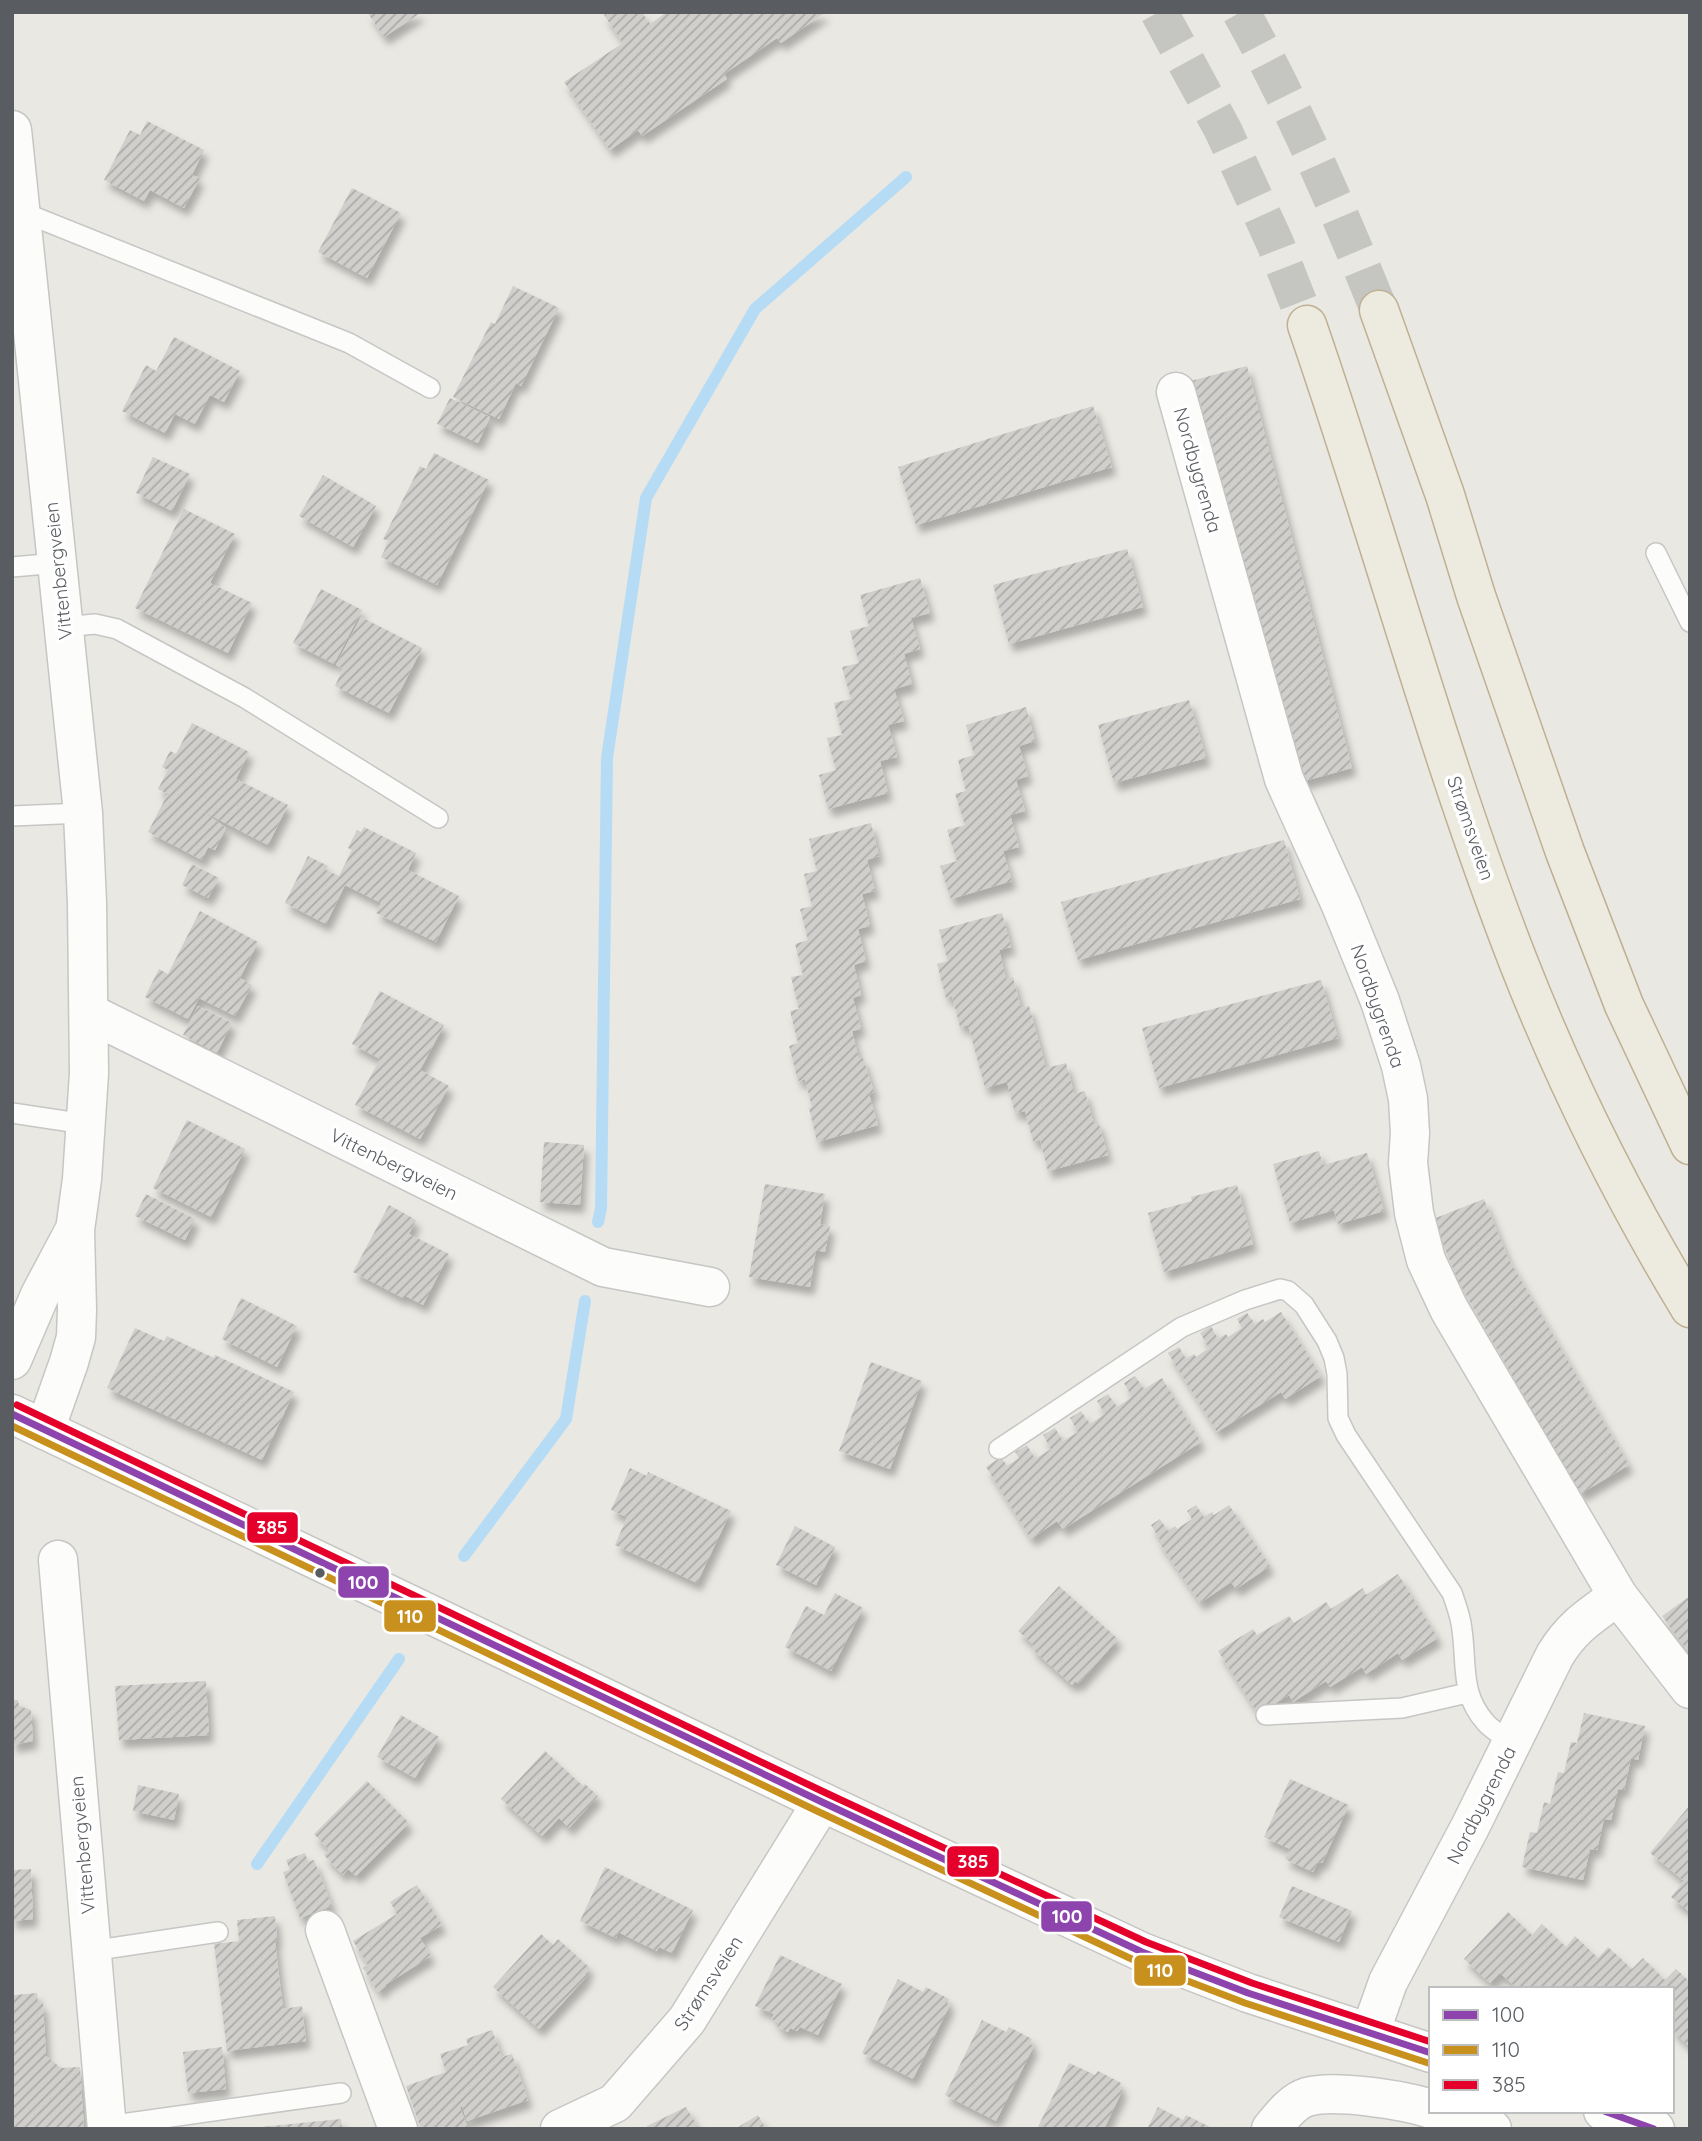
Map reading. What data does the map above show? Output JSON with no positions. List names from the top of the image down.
{
  "streets": {
    "highway": ["Strømsveien"],
    "street": ["Nordbygrenda", "Vittenbergveien"]
  },
  "lines": ["transit line 385", "transit line 100", "transit line 110"],
  "legend": ["100", "110", "385"]
}
